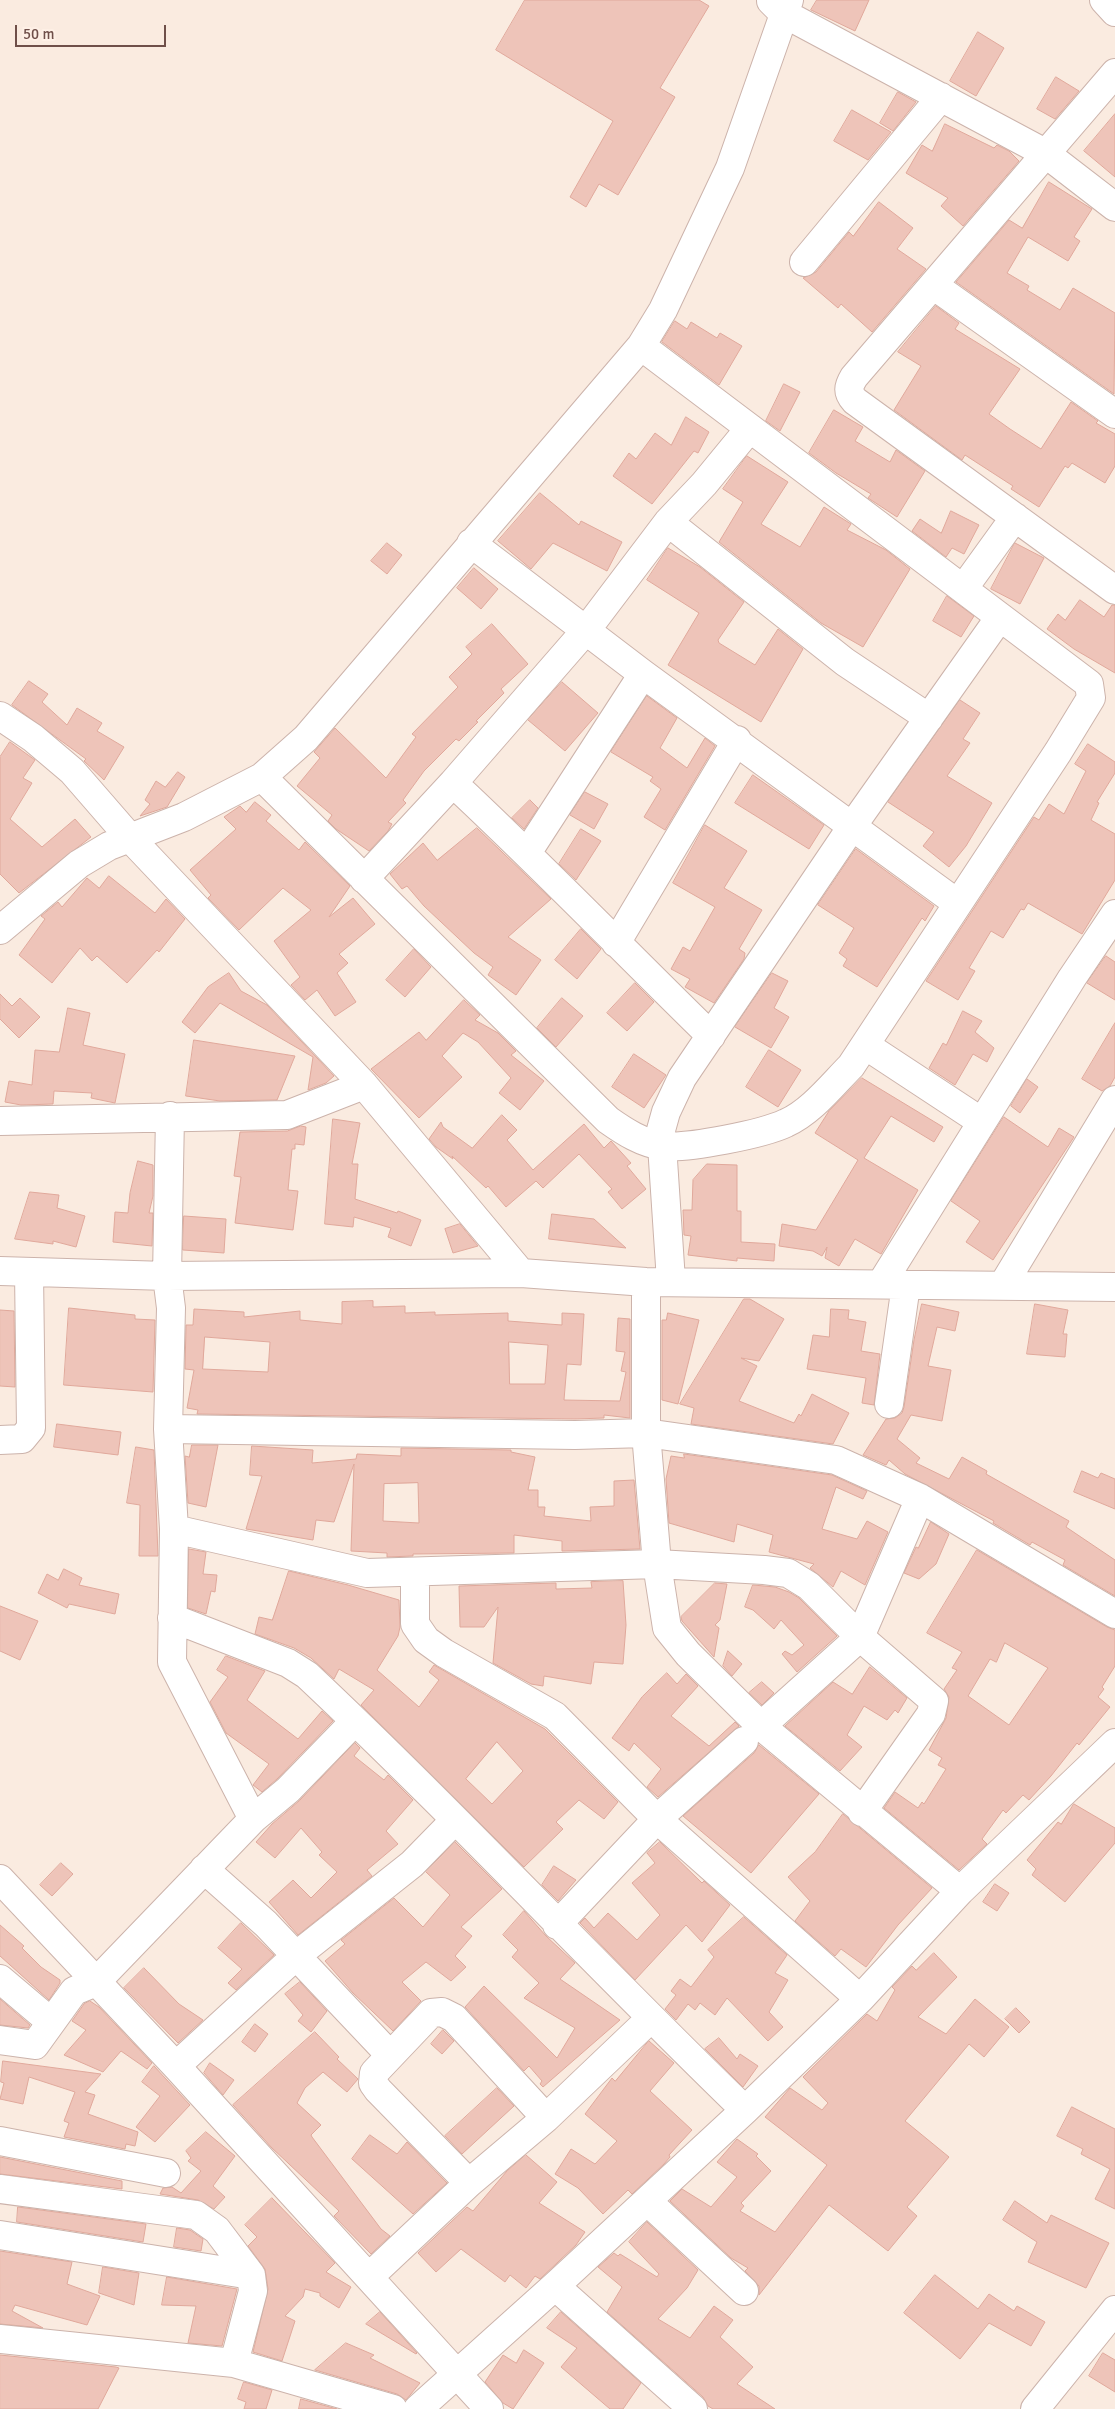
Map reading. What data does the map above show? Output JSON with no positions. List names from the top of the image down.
{
  "scale_bar": "50 m"
}
